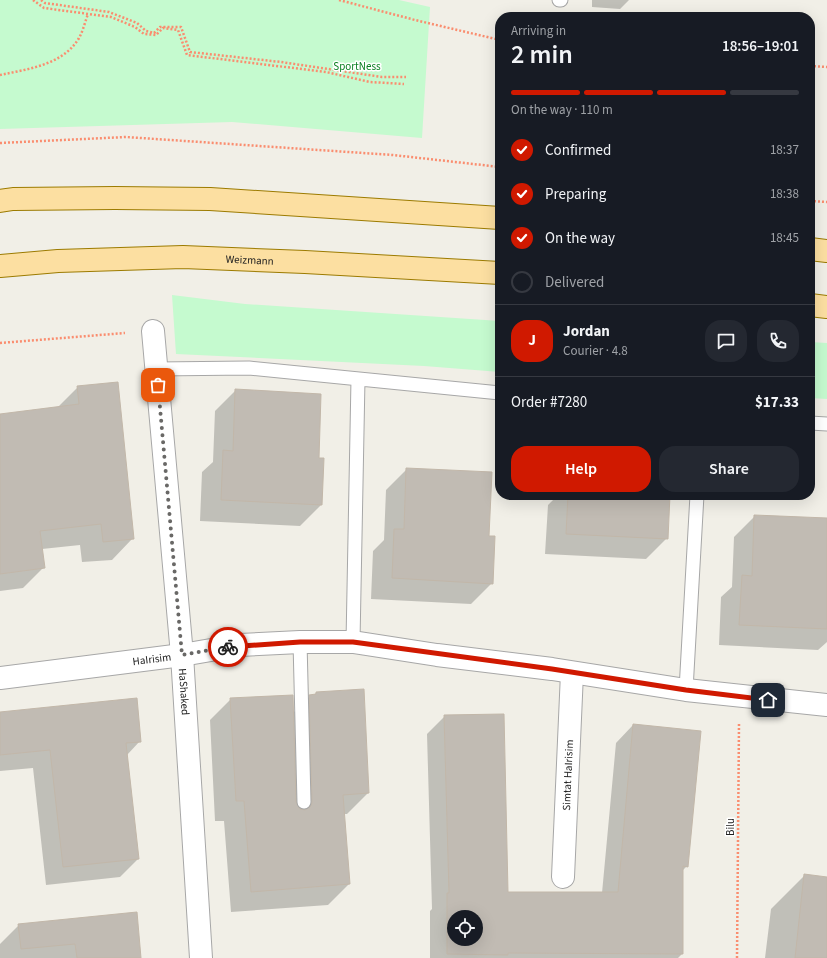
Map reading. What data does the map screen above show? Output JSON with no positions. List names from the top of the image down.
{
  "streets": {
    "main road": ["Weizmann"],
    "street": ["HaIrisim", "HaShaked", "Simtat HaIrisim"],
    "path": ["Bilu"]
  },
  "crossings": [
    ["HaIrisim", "HaShaked"],
    ["HaIrisim", "Simtat HaIrisim"],
    ["HaIrisim", "Bilu"]
  ],
  "parks": ["SportNess"],
  "page": {
    "heading": ["2 min", "Arriving in", "18:56–19:01"],
    "panel": [
      "Jordan",
      "Courier · 4.8",
      "Order #7280",
      "$17.33"
    ],
    "bar": "On the way · 110 m",
    "list": [
      ["Confirmed", "18:37"],
      ["Preparing", "18:38"],
      ["On the way", "18:45"],
      "Delivered"
    ],
    "round": "J",
    "buttons": ["Help", "Share"]
  }
}
